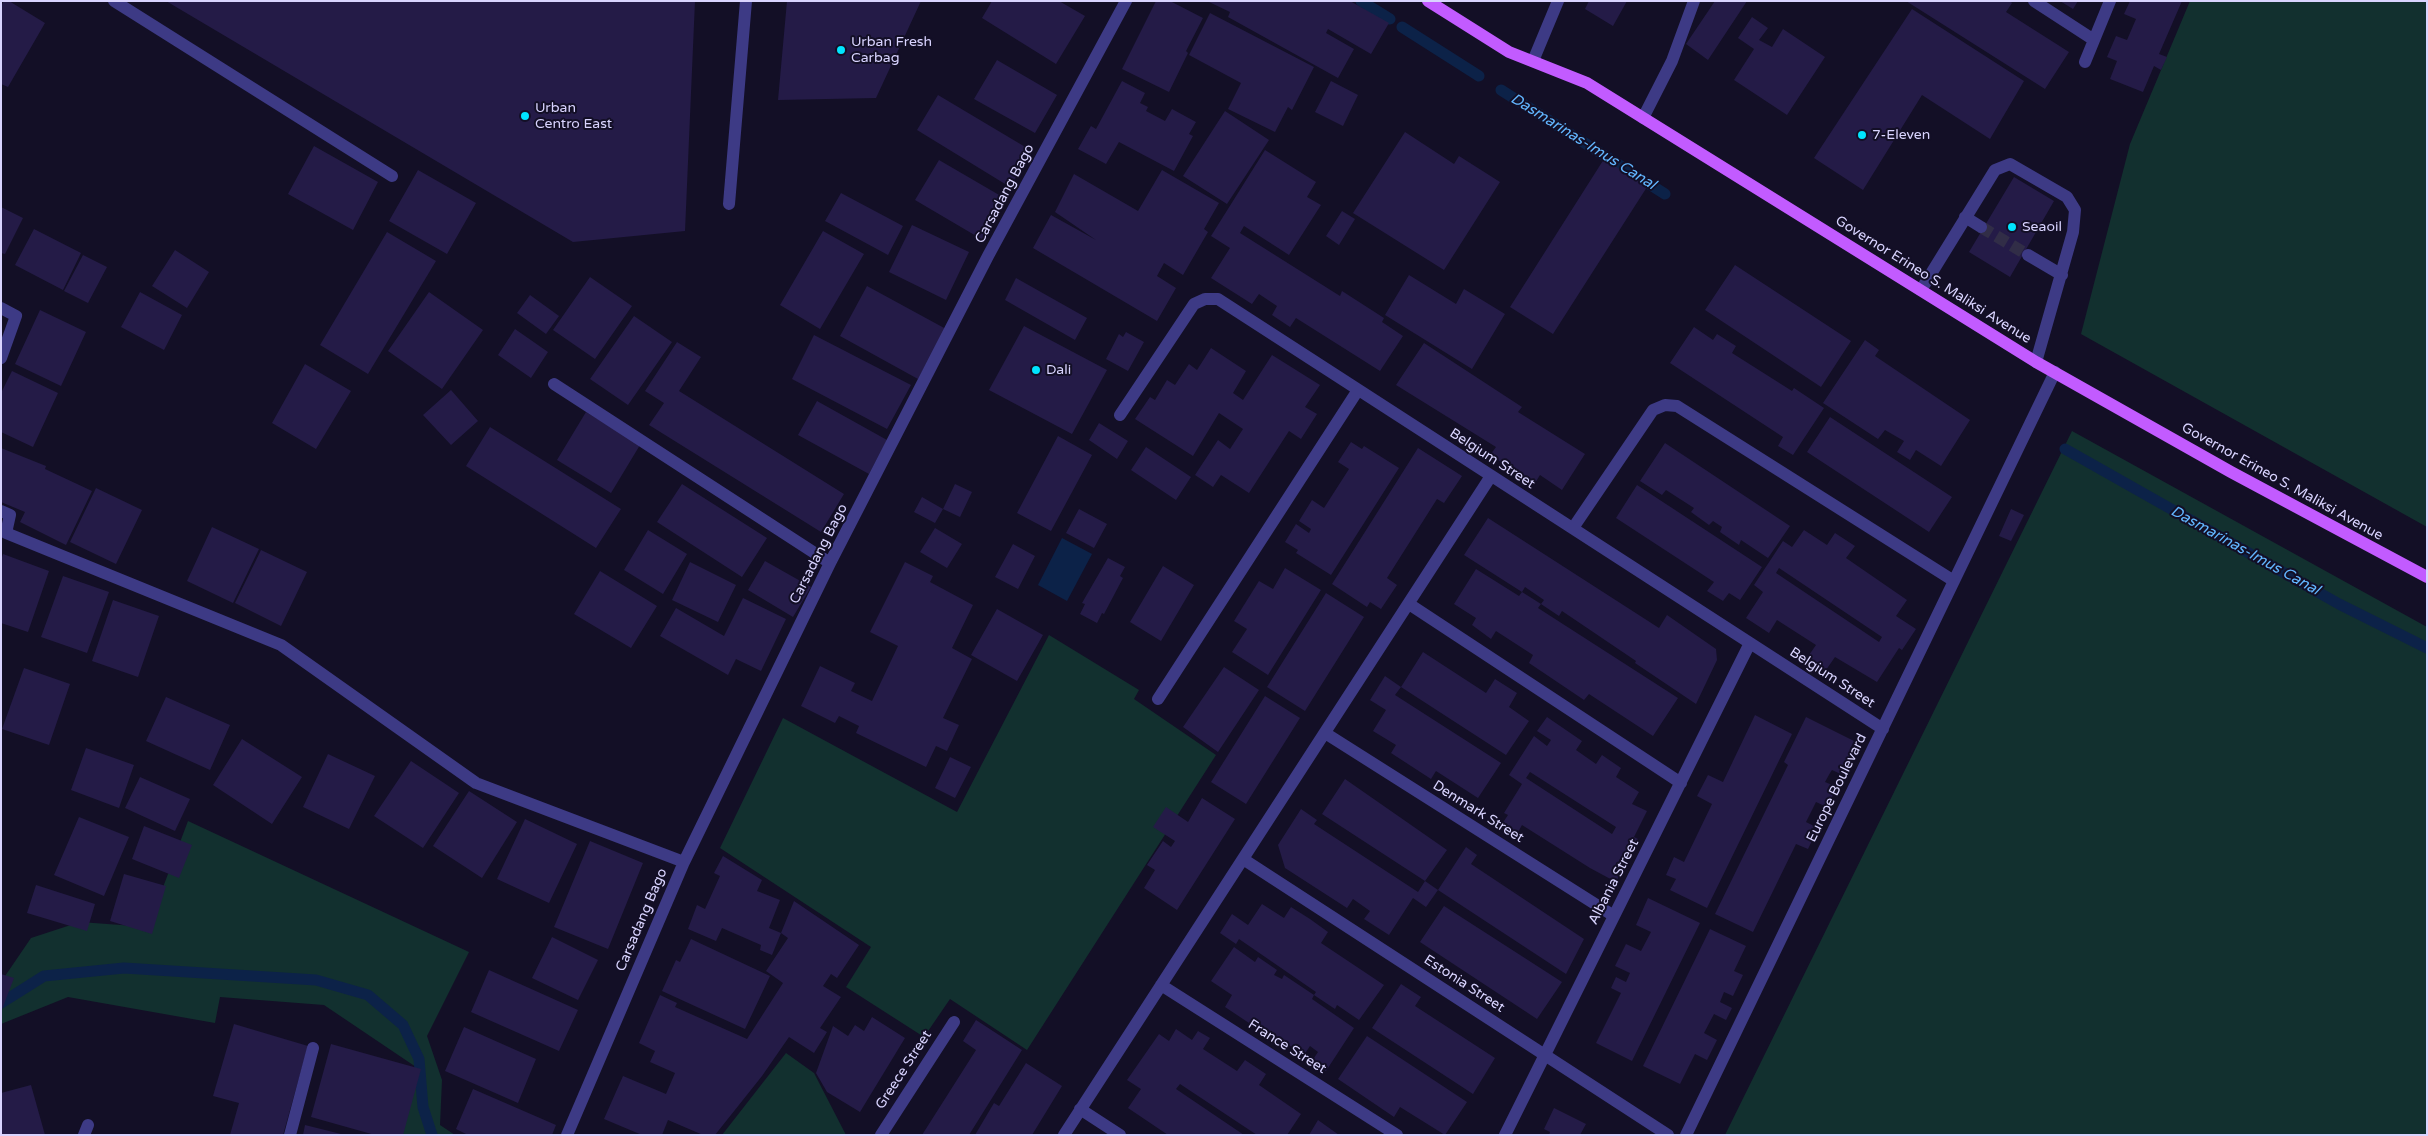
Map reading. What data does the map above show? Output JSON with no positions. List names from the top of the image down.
{
  "streets": {
    "main road": ["Governor Erineo S. Maliksi Avenue"],
    "street": [
      "Carsadang Bago",
      "Belgium Street",
      "Europe Boulevard",
      "Denmark Street",
      "Albania Street",
      "Estonia Street",
      "France Street",
      "Greece Street"
    ]
  },
  "crossings": [
    ["Governor Erineo S. Maliksi Avenue", "Europe Boulevard"],
    ["Belgium Street", "Europe Boulevard"],
    ["Belgium Street", "Albania Street"],
    ["Denmark Street", "Albania Street"],
    ["Albania Street", "Estonia Street"]
  ],
  "water": ["Dasmarinas-Imus Canal"],
  "places": [
    "Urban Fresh Carbag",
    "Urban Centro East",
    "7-Eleven",
    "Seaoil",
    "Dali"
  ]
}
